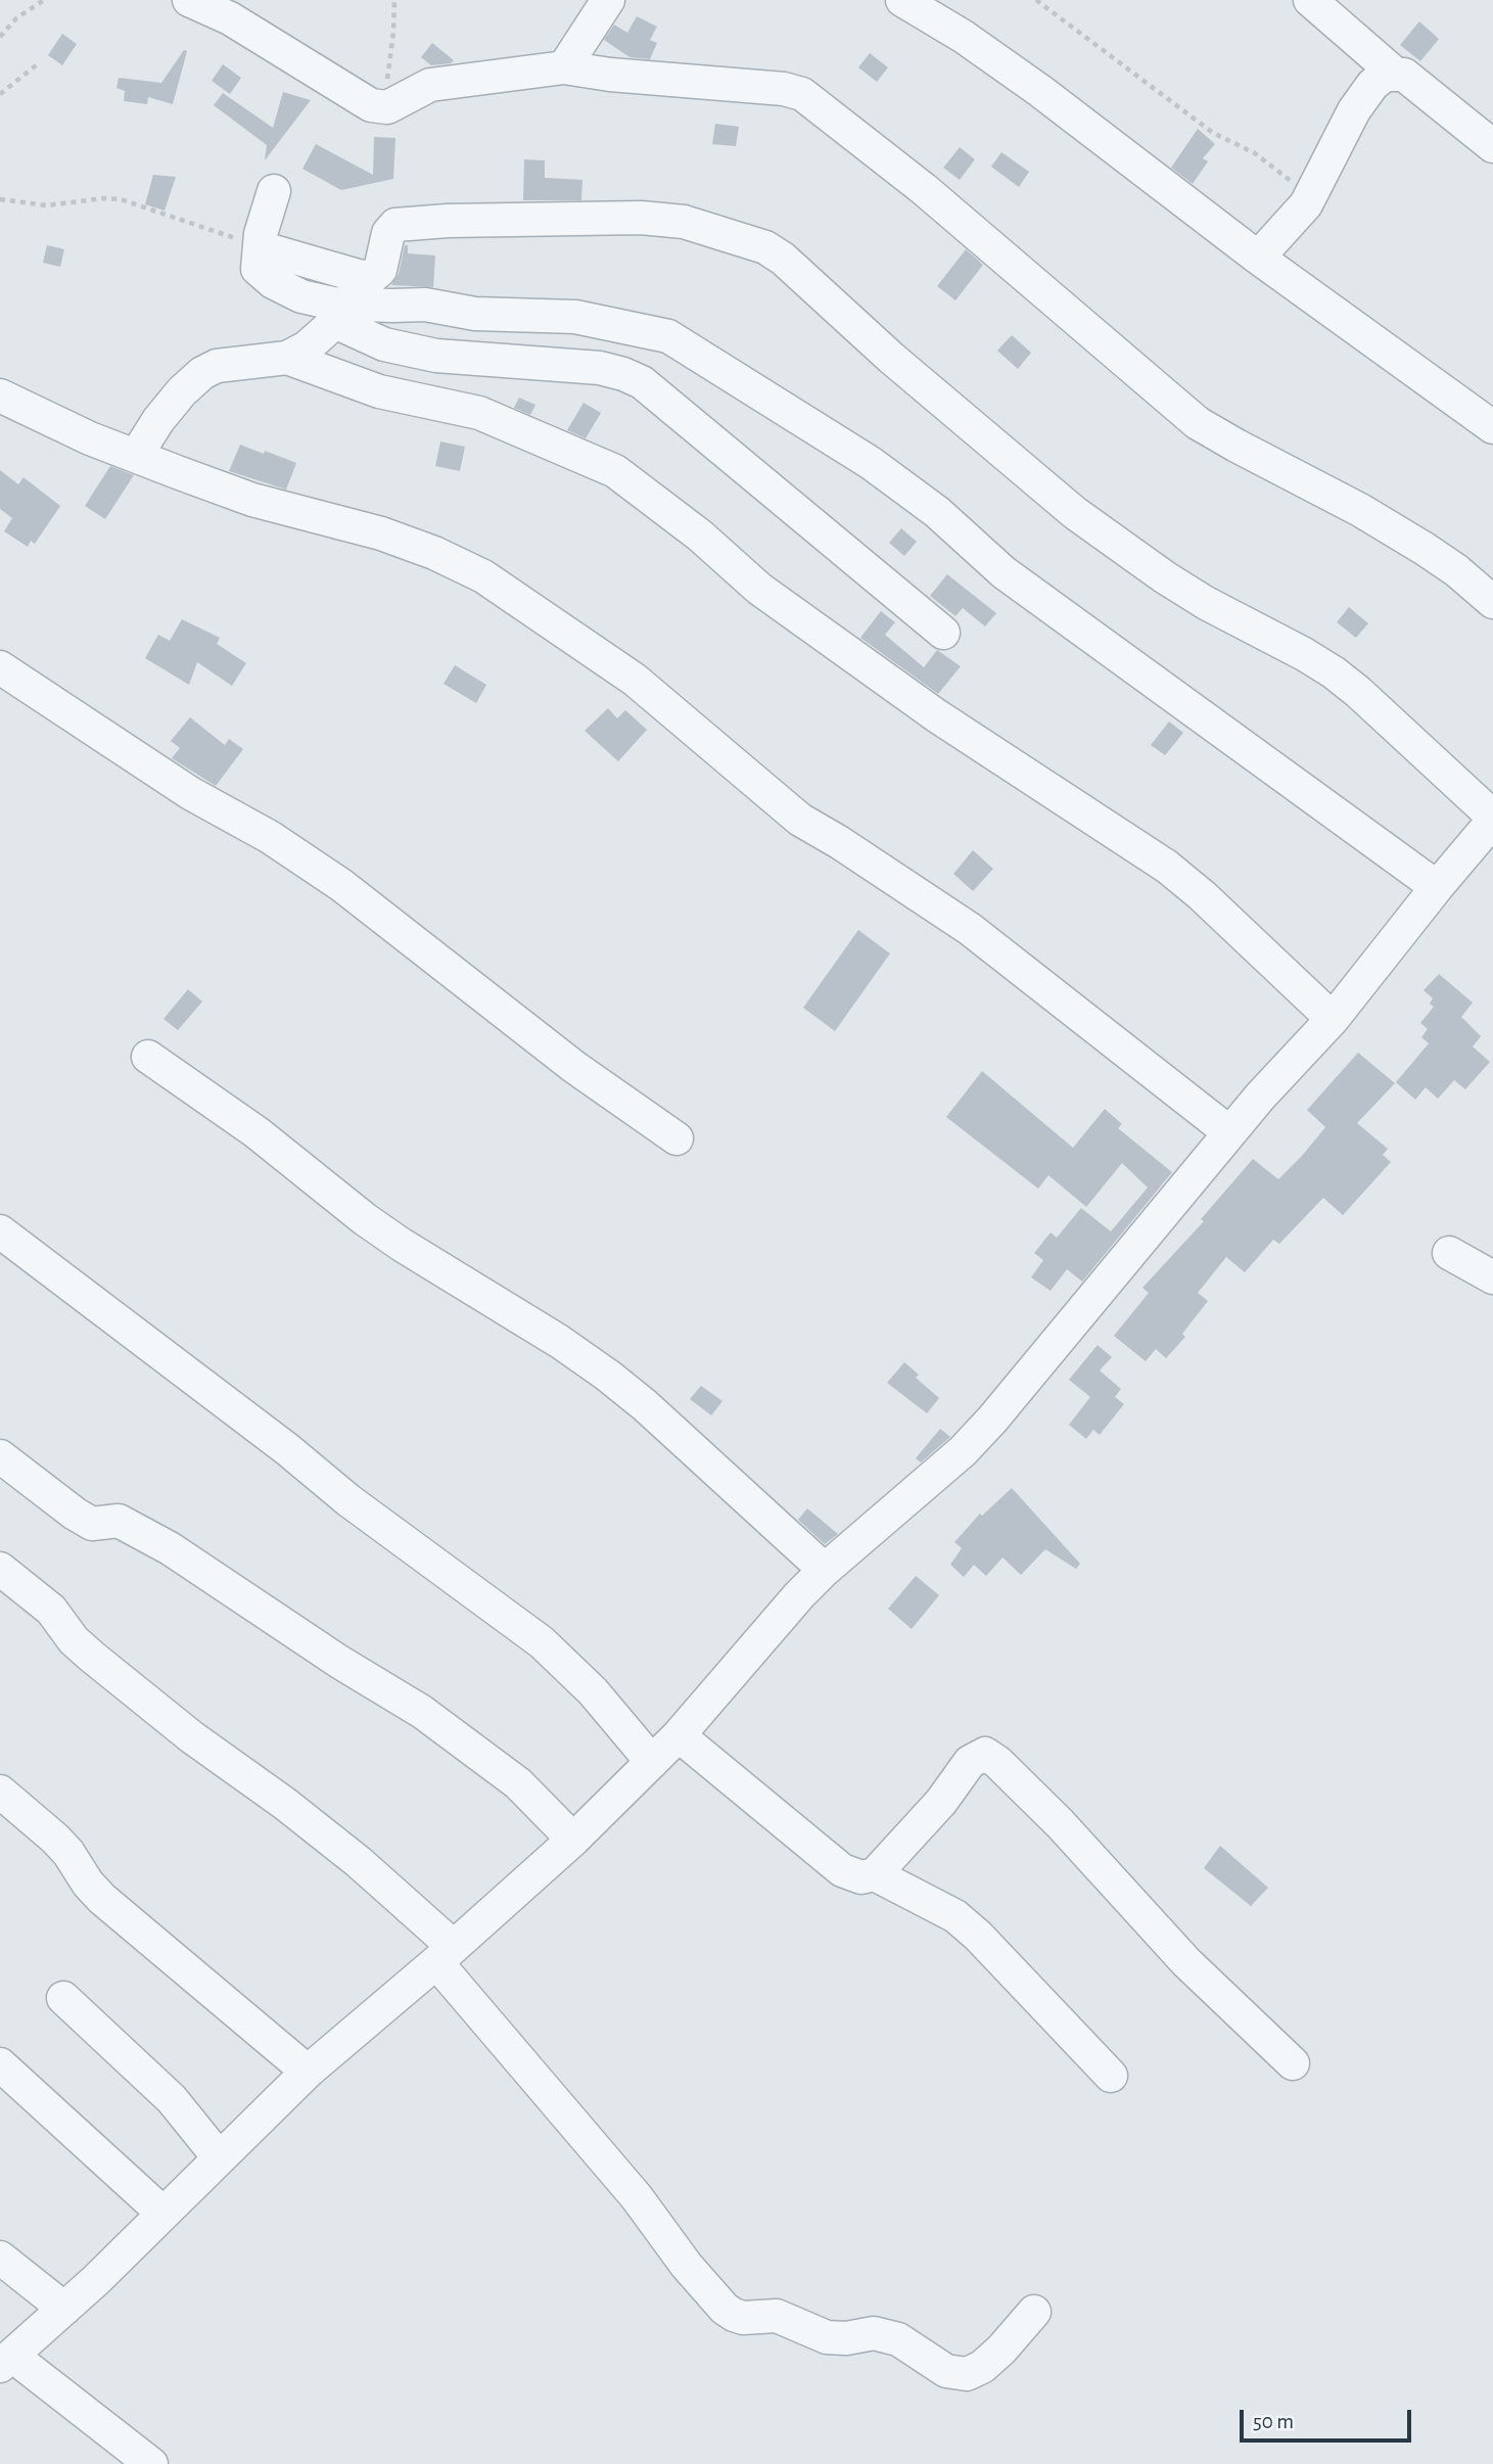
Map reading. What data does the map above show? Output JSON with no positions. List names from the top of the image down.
{
  "scale_bar": "50 m"
}
